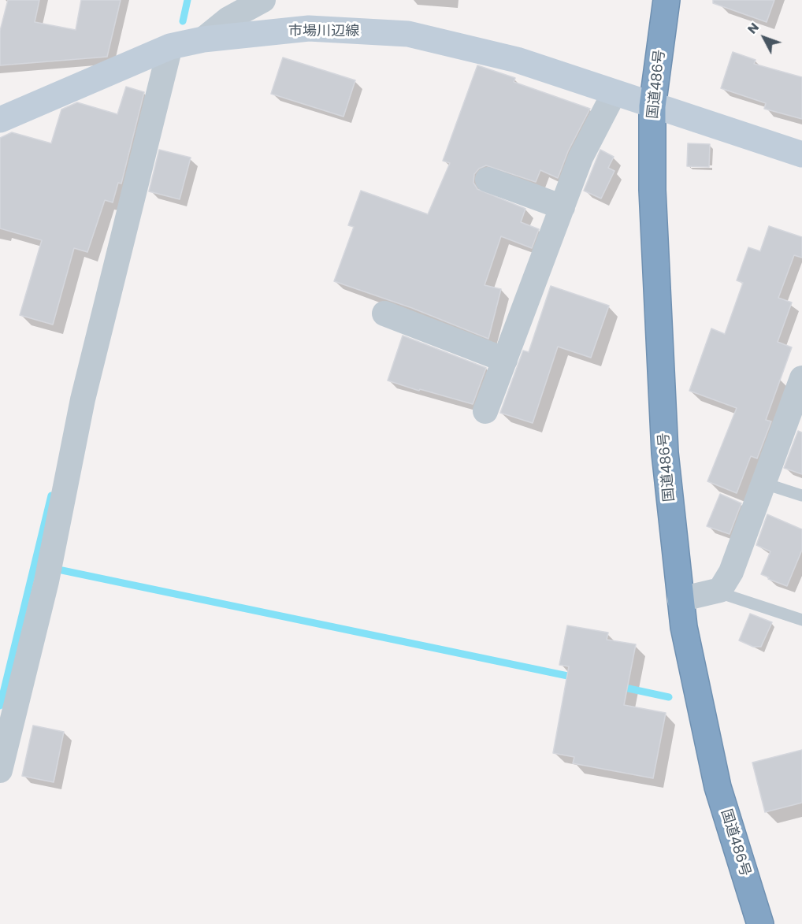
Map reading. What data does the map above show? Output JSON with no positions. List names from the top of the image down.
{
  "streets": {
    "highway": ["国道486号"],
    "main road": ["市場川辺線"]
  },
  "crossings": [
    ["市場川辺線", "国道486号"]
  ],
  "north": "top left"
}
